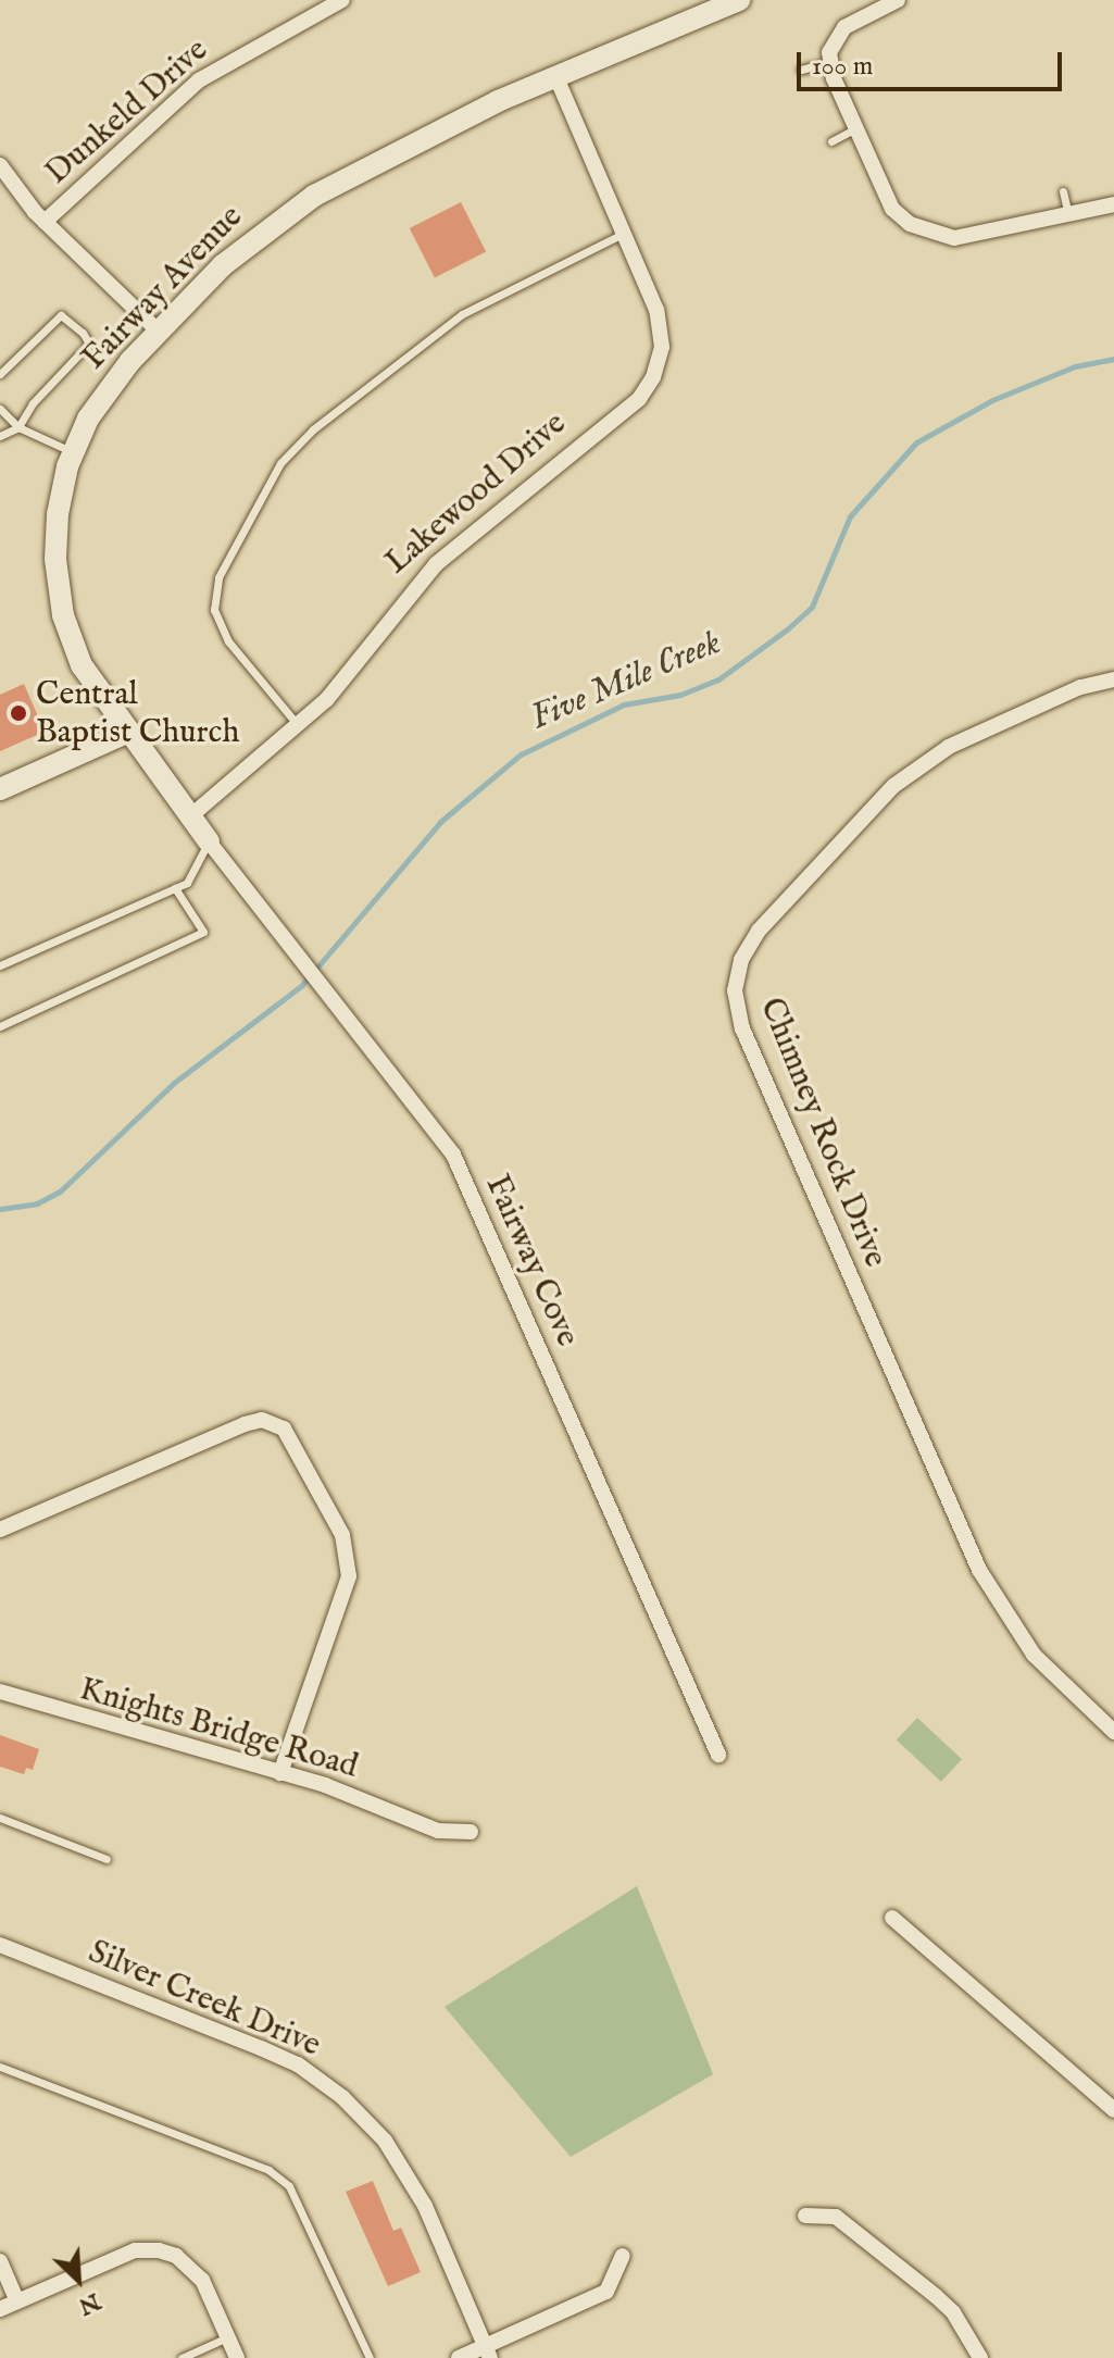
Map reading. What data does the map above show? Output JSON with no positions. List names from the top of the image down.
{
  "streets": {
    "street": [
      "Dunkeld Drive",
      "Fairway Avenue",
      "Lakewood Drive",
      "Chimney Rock Drive",
      "Fairway Cove",
      "Knights Bridge Road",
      "Silver Creek Drive"
    ]
  },
  "crossings": [
    ["Fairway Avenue", "Lakewood Drive"]
  ],
  "water": ["Five Mile Creek"],
  "places": ["Central Baptist Church"],
  "scale_bar": "100 m",
  "north": "bottom right"
}
